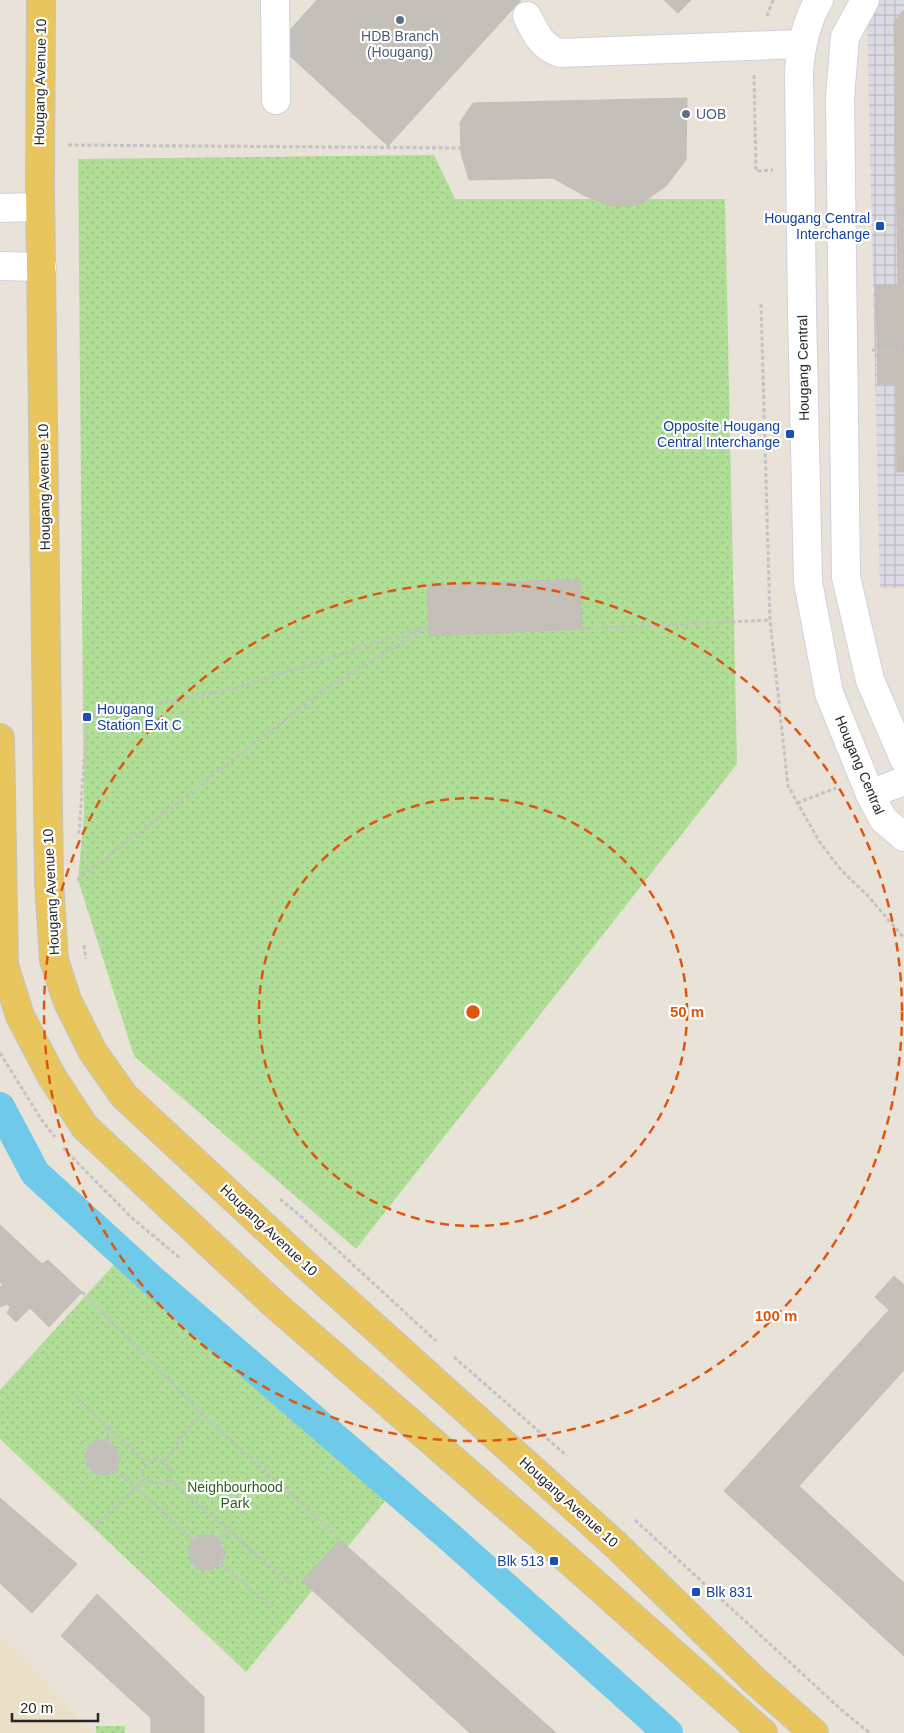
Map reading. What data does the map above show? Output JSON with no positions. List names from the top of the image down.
{
  "streets": {
    "main road": ["Hougang Avenue 10"],
    "street": ["Hougang Central"]
  },
  "parks": ["Neighbourhood Park"],
  "places": {
    "other": ["HDB Branch (Hougang)", "UOB"],
    "transit": [
      "Hougang Central Interchange",
      "Opposite Hougang Central Interchange",
      "Hougang Station Exit C",
      "Blk 513",
      "Blk 831"
    ]
  },
  "scale_bar": "20 m",
  "rings": ["50 m", "100 m"]
}
